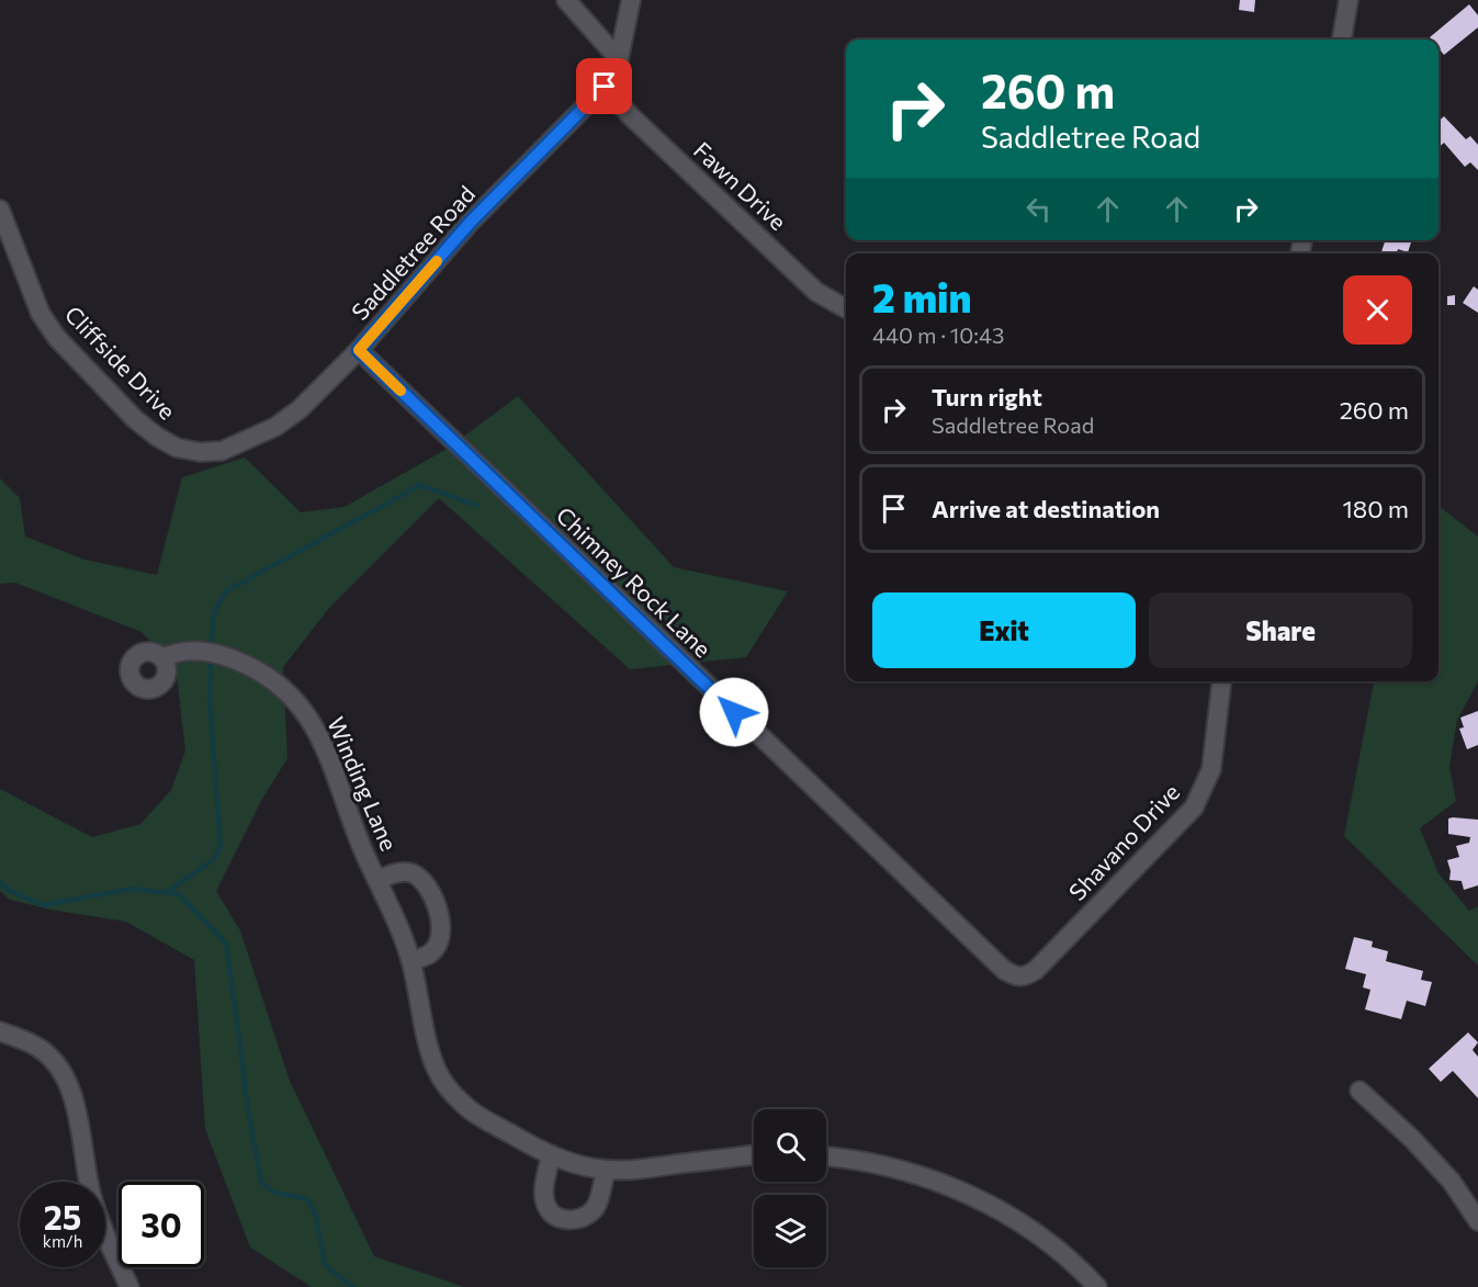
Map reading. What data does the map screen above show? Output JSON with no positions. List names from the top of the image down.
{
  "streets": {
    "street": [
      "Fawn Drive",
      "Saddletree Road",
      "Cliffside Drive",
      "Chimney Rock Lane",
      "Winding Lane",
      "Shavano Drive"
    ]
  },
  "crossings": [
    ["Fawn Drive", "Saddletree Road"],
    ["Saddletree Road", "Cliffside Drive"],
    ["Saddletree Road", "Chimney Rock Lane"],
    ["Chimney Rock Lane", "Shavano Drive"]
  ],
  "page": {
    "turn": ["260 m", "Saddletree Road"],
    "heading": ["2 min", "440 m · 10:43"],
    "list": [
      {
        "name": "Turn right",
        "note": "Saddletree Road",
        "value": "260 m"
      },
      {
        "name": "Arrive at destination",
        "value": "180 m"
      }
    ],
    "buttons": ["Exit", "Share"],
    "speed": "25 km/h",
    "limit": "30"
  }
}
